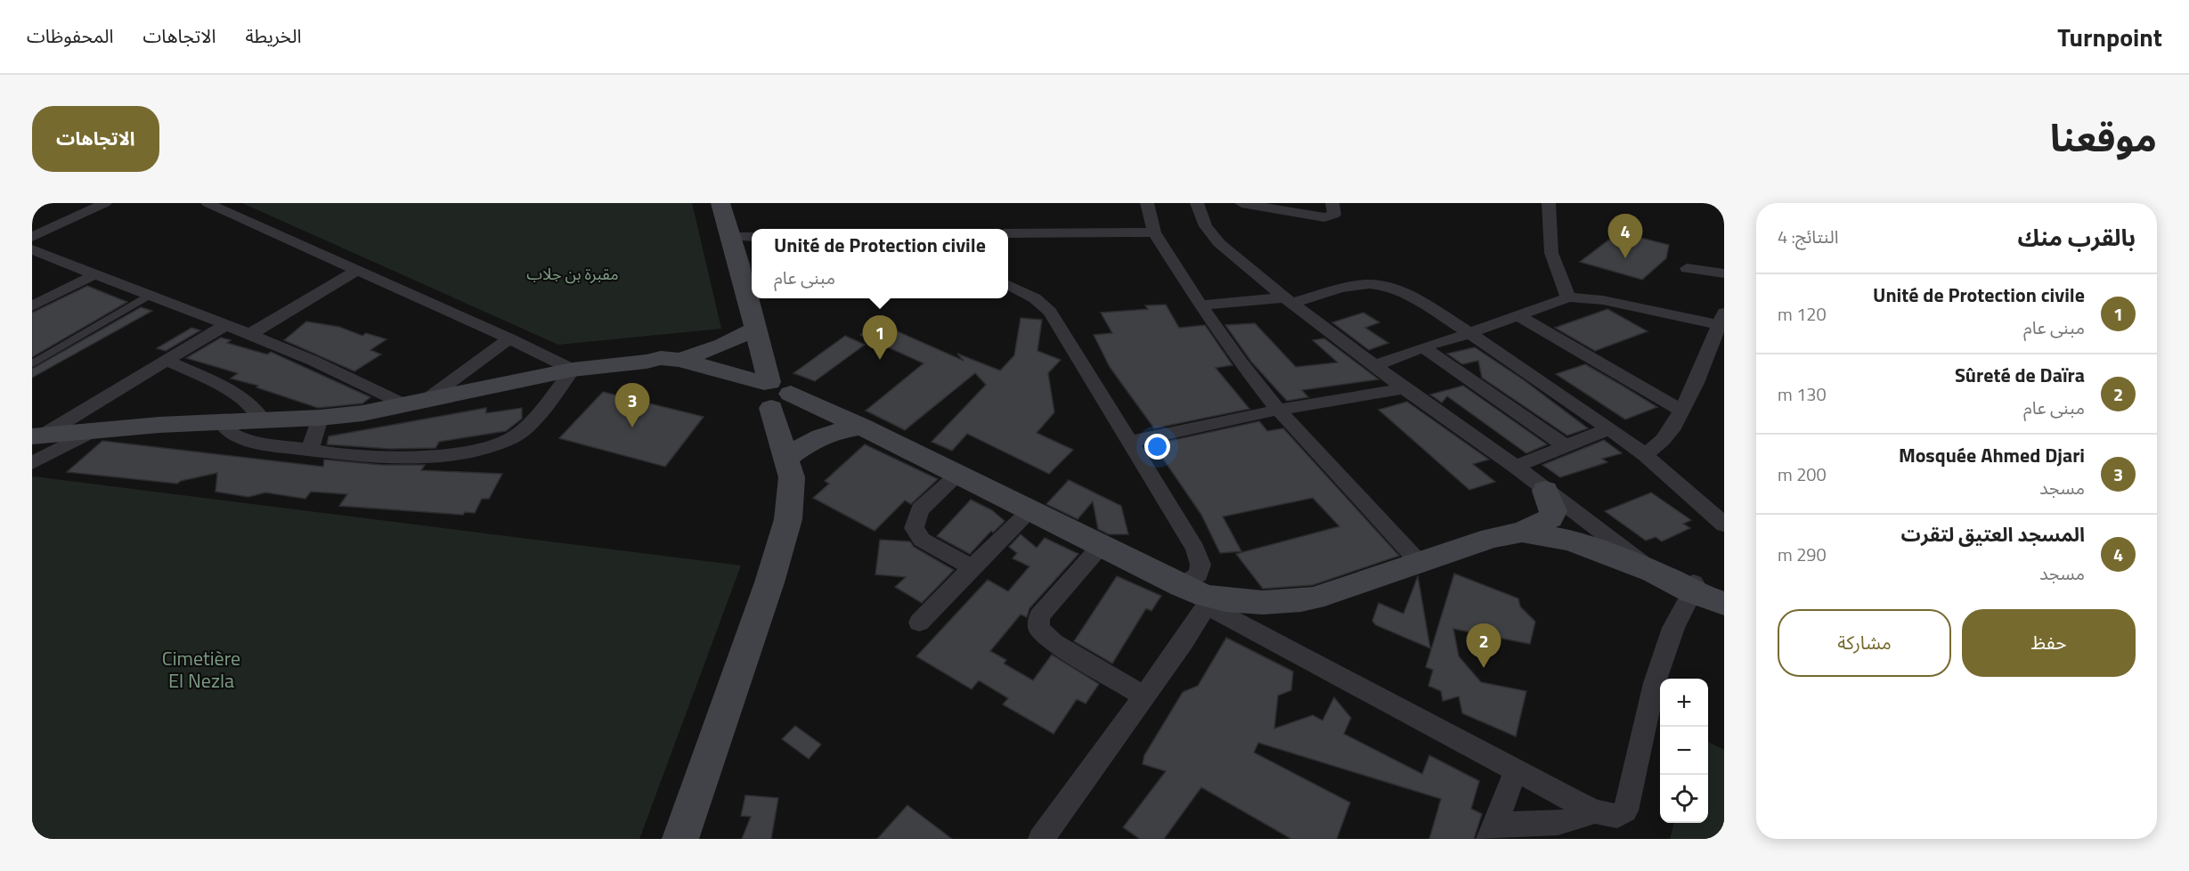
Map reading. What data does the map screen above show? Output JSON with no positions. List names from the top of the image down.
{
  "parks": ["مقبرة بن جلاب", "Cimetière El Nezla"],
  "page": {
    "header": "Turnpoint",
    "nav": ["الخريطة", "الاتجاهات", "المحفوظات"],
    "title": "موقعنا",
    "buttons": [
      "الاتجاهات",
      ["حفظ", "مشاركة"]
    ],
    "heading": ["بالقرب منك", "النتائج: 4"],
    "pins": [
      "4",
      "1",
      "3",
      "2"
    ],
    "popup": ["Unité de Protection civile", "مبنى عام"],
    "list": [
      {
        "mark": "1",
        "name": "Unité de Protection civile",
        "note": "مبنى عام",
        "value": "120 m"
      },
      {
        "mark": "2",
        "name": "Sûreté de Daïra",
        "note": "مبنى عام",
        "value": "130 m"
      },
      {
        "mark": "3",
        "name": "Mosquée Ahmed Djari",
        "note": "مسجد",
        "value": "200 m"
      },
      {
        "mark": "4",
        "name": "المسجد العتيق لتقرت",
        "note": "مسجد",
        "value": "290 m"
      }
    ],
    "map_buttons": ["+", "−"]
  }
}
